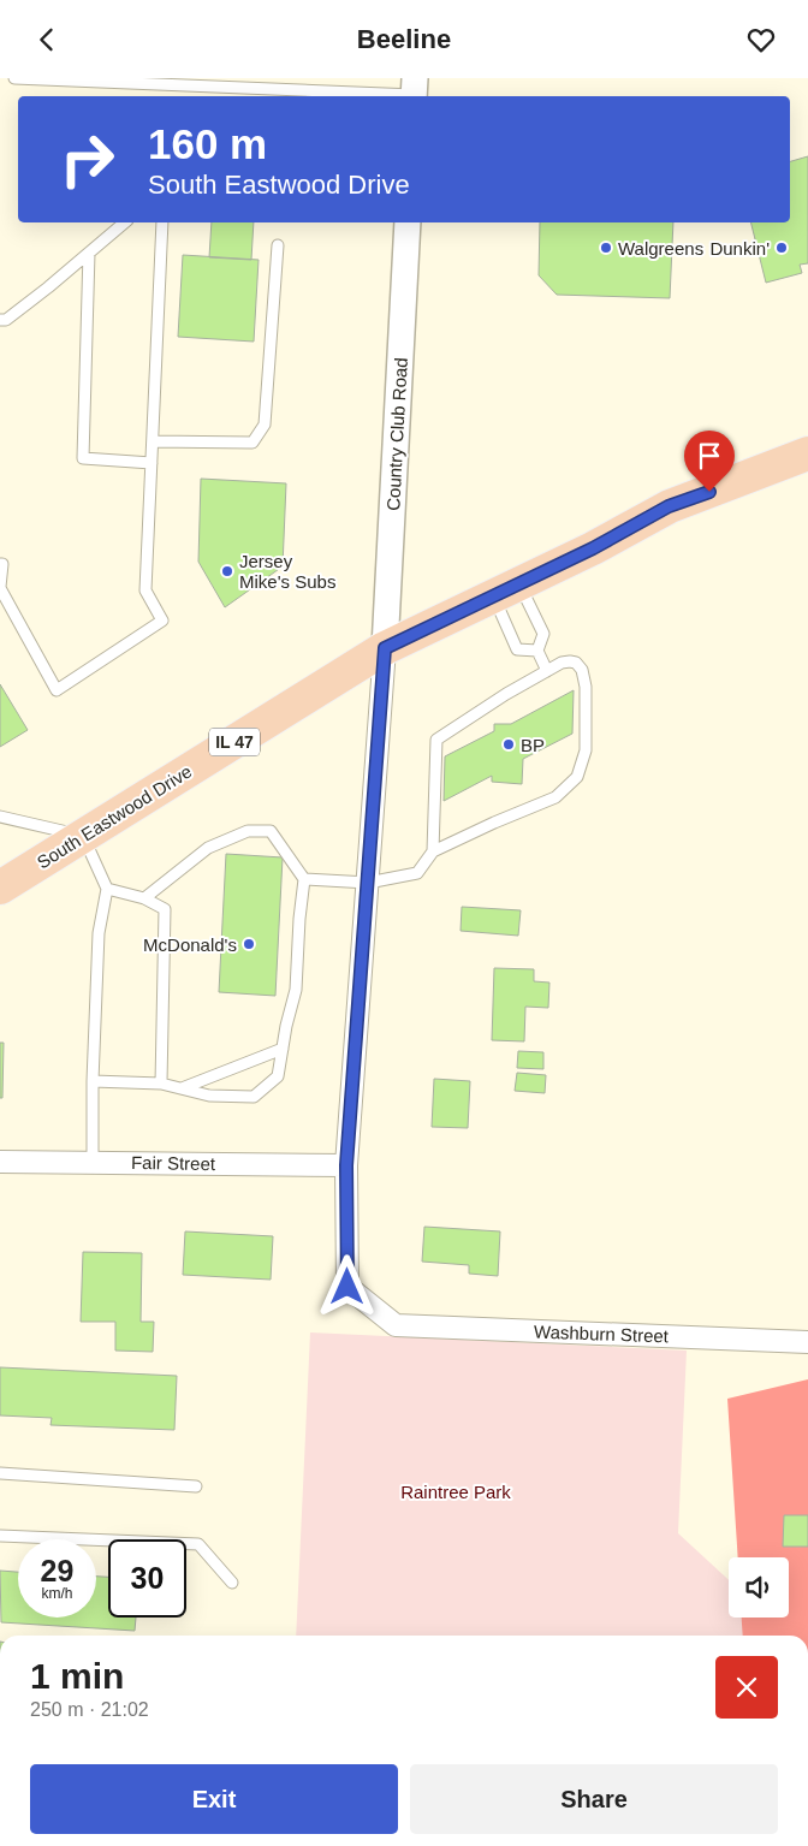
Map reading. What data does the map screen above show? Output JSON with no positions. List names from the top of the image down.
{
  "streets": {
    "main road": ["IL 47", "South Eastwood Drive"],
    "street": ["Country Club Road", "Fair Street", "Washburn Street"]
  },
  "crossings": [
    ["Country Club Road", "South Eastwood Drive"],
    ["Fair Street", "Washburn Street"]
  ],
  "parks": ["Raintree Park"],
  "places": [
    "Walgreens",
    "Dunkin'",
    "Jersey Mike's Subs",
    "BP",
    "McDonald's"
  ],
  "page": {
    "header": "Beeline",
    "turn": ["160 m", "South Eastwood Drive"],
    "speed": "29 km/h",
    "limit": "30",
    "heading": ["1 min", "250 m · 21:02"],
    "buttons": ["Exit", "Share"]
  }
}
